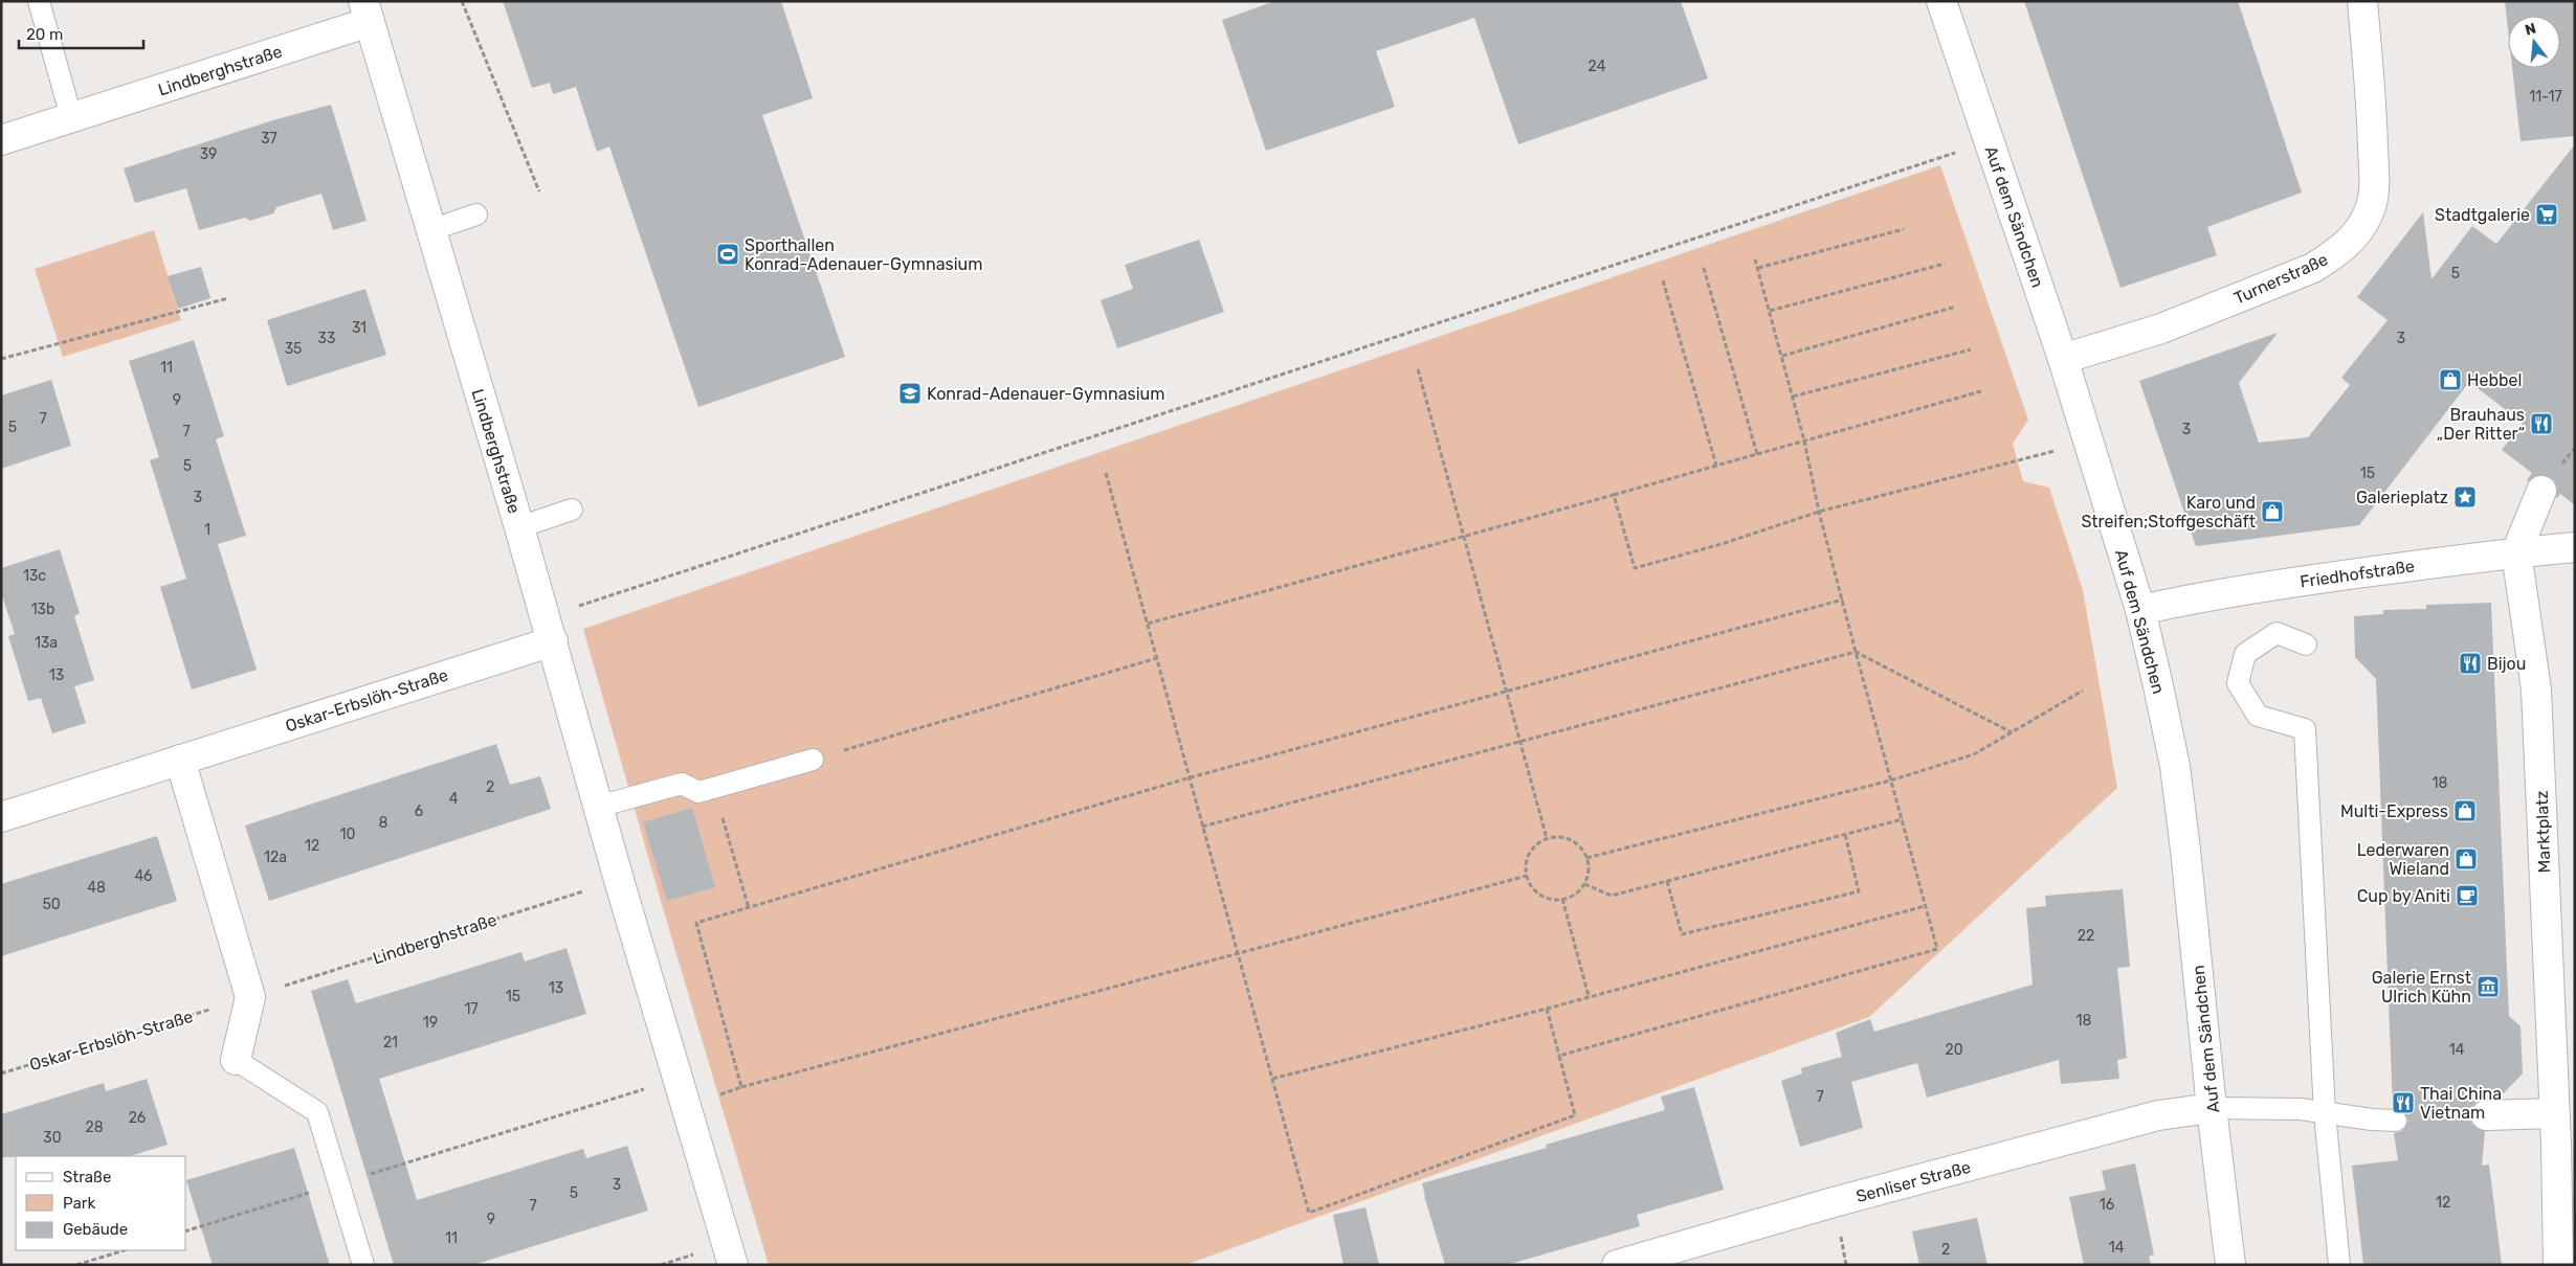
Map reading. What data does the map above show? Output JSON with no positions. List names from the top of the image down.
{
  "streets": {
    "street": [
      "Lindberghstraße",
      "Auf dem Sändchen",
      "Turnerstraße",
      "Friedhofstraße",
      "Oskar-Erbslöh-Straße",
      "Marktplatz",
      "Senliser Straße"
    ]
  },
  "crossings": [
    ["Lindberghstraße", "Oskar-Erbslöh-Straße"],
    ["Auf dem Sändchen", "Turnerstraße"],
    ["Auf dem Sändchen", "Friedhofstraße"],
    ["Auf dem Sändchen", "Senliser Straße"],
    ["Friedhofstraße", "Marktplatz"]
  ],
  "places": {
    "supermarket": ["Stadtgalerie"],
    "sports": ["Sporthallen Konrad-Adenauer-Gymnasium"],
    "shop": [
      "Hebbel",
      "Karo und Streifen;Stoffgeschäft",
      "Multi-Express",
      "Lederwaren Wieland"
    ],
    "school or university": ["Konrad-Adenauer-Gymnasium"],
    "restaurant": ["Brauhaus „Der Ritter“", "Bijou", "Thai China Vietnam"],
    "place": ["Galerieplatz"],
    "cafe": ["Cup by Aniti"],
    "museum": ["Galerie Ernst Ulrich Kühn"]
  },
  "house_numbers": [
    "24",
    "11-17",
    "37",
    "39",
    "5",
    "31",
    "33",
    "3",
    "35",
    "11",
    "9",
    "7",
    "5",
    "3",
    "7",
    "5",
    "15",
    "3",
    "1",
    "13c",
    "13b",
    "13a",
    "13",
    "18",
    "2",
    "4",
    "6",
    "8",
    "10",
    "12",
    "12a",
    "46",
    "48",
    "50",
    "22",
    "13",
    "15",
    "17",
    "18",
    "19",
    "21",
    "20",
    "14",
    "7",
    "26",
    "28",
    "30",
    "3",
    "5",
    "12",
    "16",
    "7",
    "9",
    "11",
    "14",
    "2"
  ],
  "legend": ["Straße", "Park", "Gebäude"],
  "scale_bar": "20 m",
  "north": "top"
}
